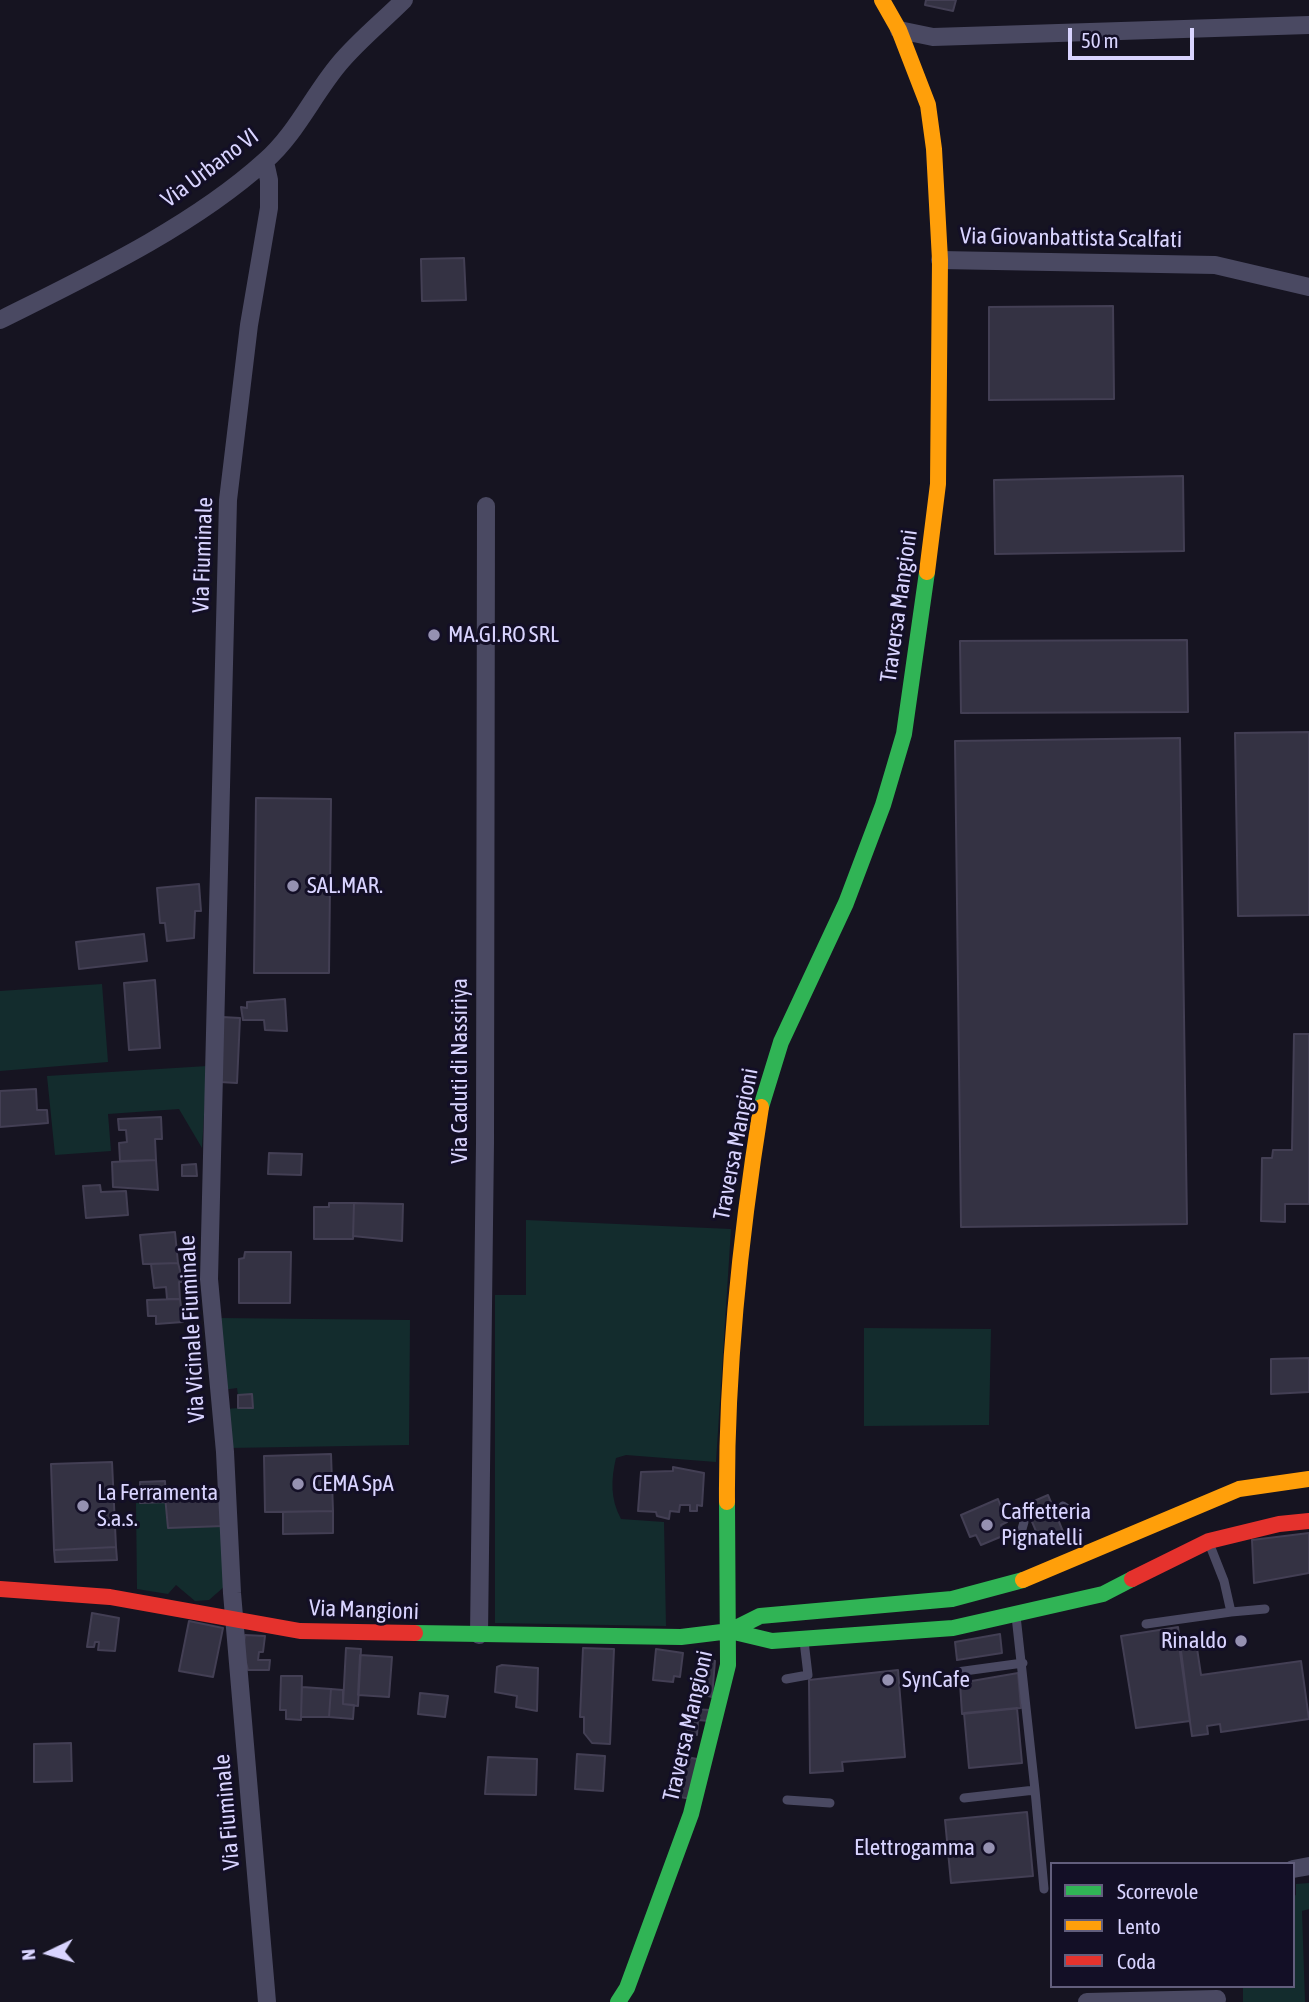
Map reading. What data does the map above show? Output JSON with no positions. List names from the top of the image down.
{
  "streets": {
    "street": [
      "Via Urbano VI",
      "Via Giovanbattista Scalfati",
      "Via Fiuminale",
      "Traversa Mangioni",
      "Via Caduti di Nassiriya",
      "Via Vicinale Fiuminale",
      "Via Mangioni"
    ]
  },
  "crossings": [
    ["Via Urbano VI", "Via Fiuminale"],
    ["Via Giovanbattista Scalfati", "Traversa Mangioni"],
    ["Via Fiuminale", "Via Vicinale Fiuminale"],
    ["Via Fiuminale", "Via Mangioni"],
    ["Traversa Mangioni", "Via Mangioni"],
    ["Via Caduti di Nassiriya", "Via Mangioni"],
    ["Via Vicinale Fiuminale", "Via Mangioni"]
  ],
  "places": [
    "MA.GI.RO SRL",
    "SAL.MAR.",
    "CEMA SpA",
    "La Ferramenta S.a.s.",
    "Caffetteria Pignatelli",
    "Rinaldo",
    "SynCafe",
    "Elettrogamma"
  ],
  "legend": ["Scorrevole", "Lento", "Coda"],
  "scale_bar": "50 m",
  "north": "left"
}
